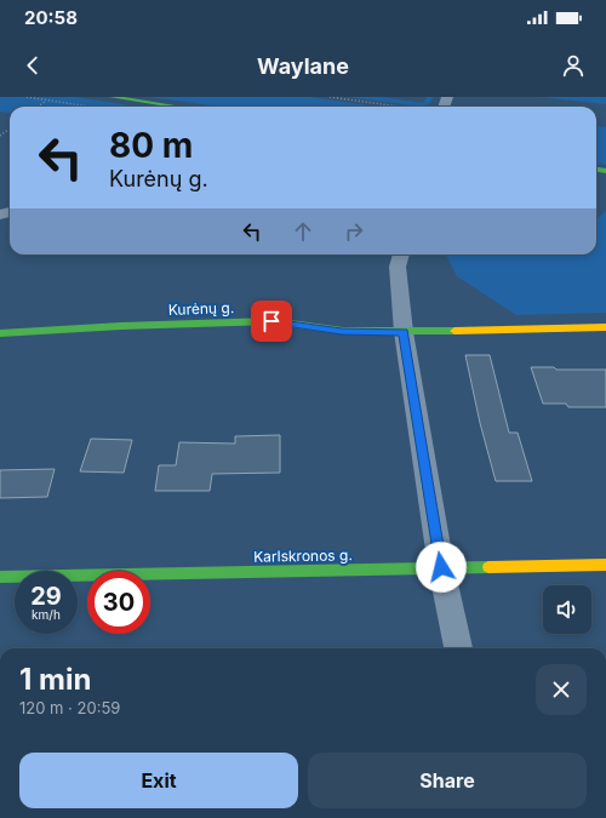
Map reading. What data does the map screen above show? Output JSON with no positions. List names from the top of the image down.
{
  "streets": {
    "street": ["Kurėnų g.", "Karlskronos g."]
  },
  "page": {
    "status": "20:58",
    "header": "Waylane",
    "turn": ["80 m", "Kurėnų g."],
    "speed": "29 km/h",
    "limit": "30",
    "heading": ["1 min", "120 m · 20:59"],
    "buttons": ["Exit", "Share"]
  }
}
